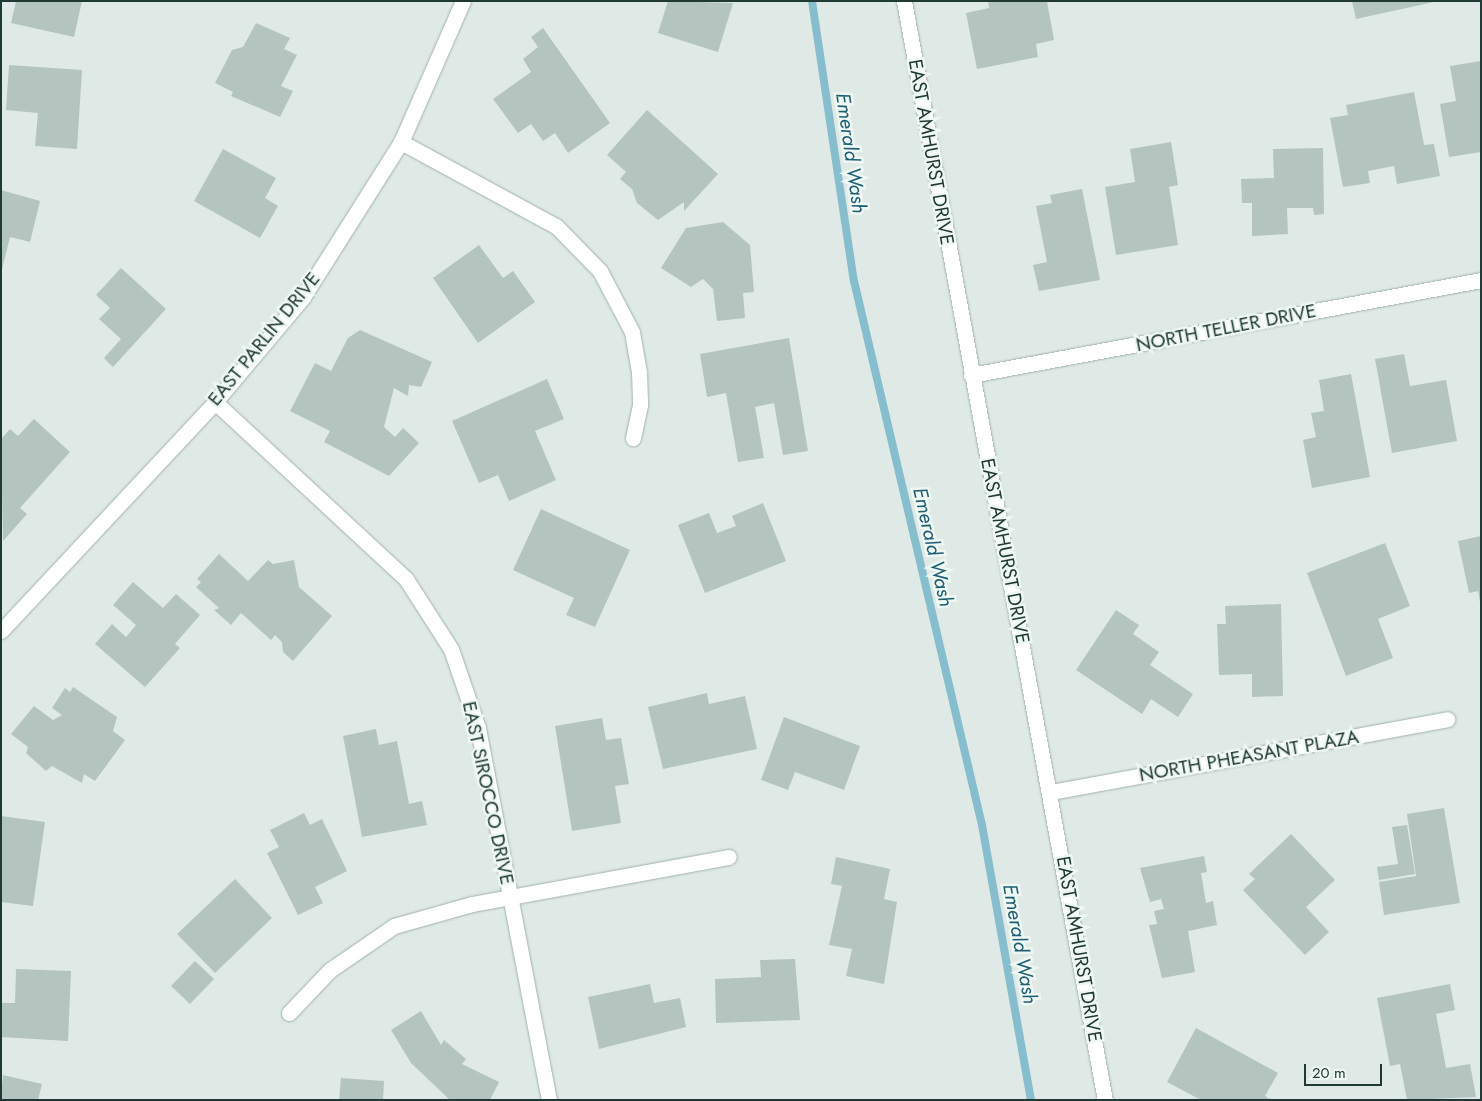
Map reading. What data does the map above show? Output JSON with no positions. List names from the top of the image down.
{
  "streets": {
    "street": [
      "EAST AMHURST DRIVE",
      "NORTH TELLER DRIVE",
      "EAST PARLIN DRIVE",
      "NORTH PHEASANT PLAZA",
      "EAST SIROCCO DRIVE"
    ]
  },
  "crossings": [
    ["EAST AMHURST DRIVE", "NORTH TELLER DRIVE"],
    ["EAST AMHURST DRIVE", "NORTH PHEASANT PLAZA"],
    ["EAST PARLIN DRIVE", "EAST SIROCCO DRIVE"]
  ],
  "water": ["Emerald Wash"],
  "scale_bar": "20 m"
}
